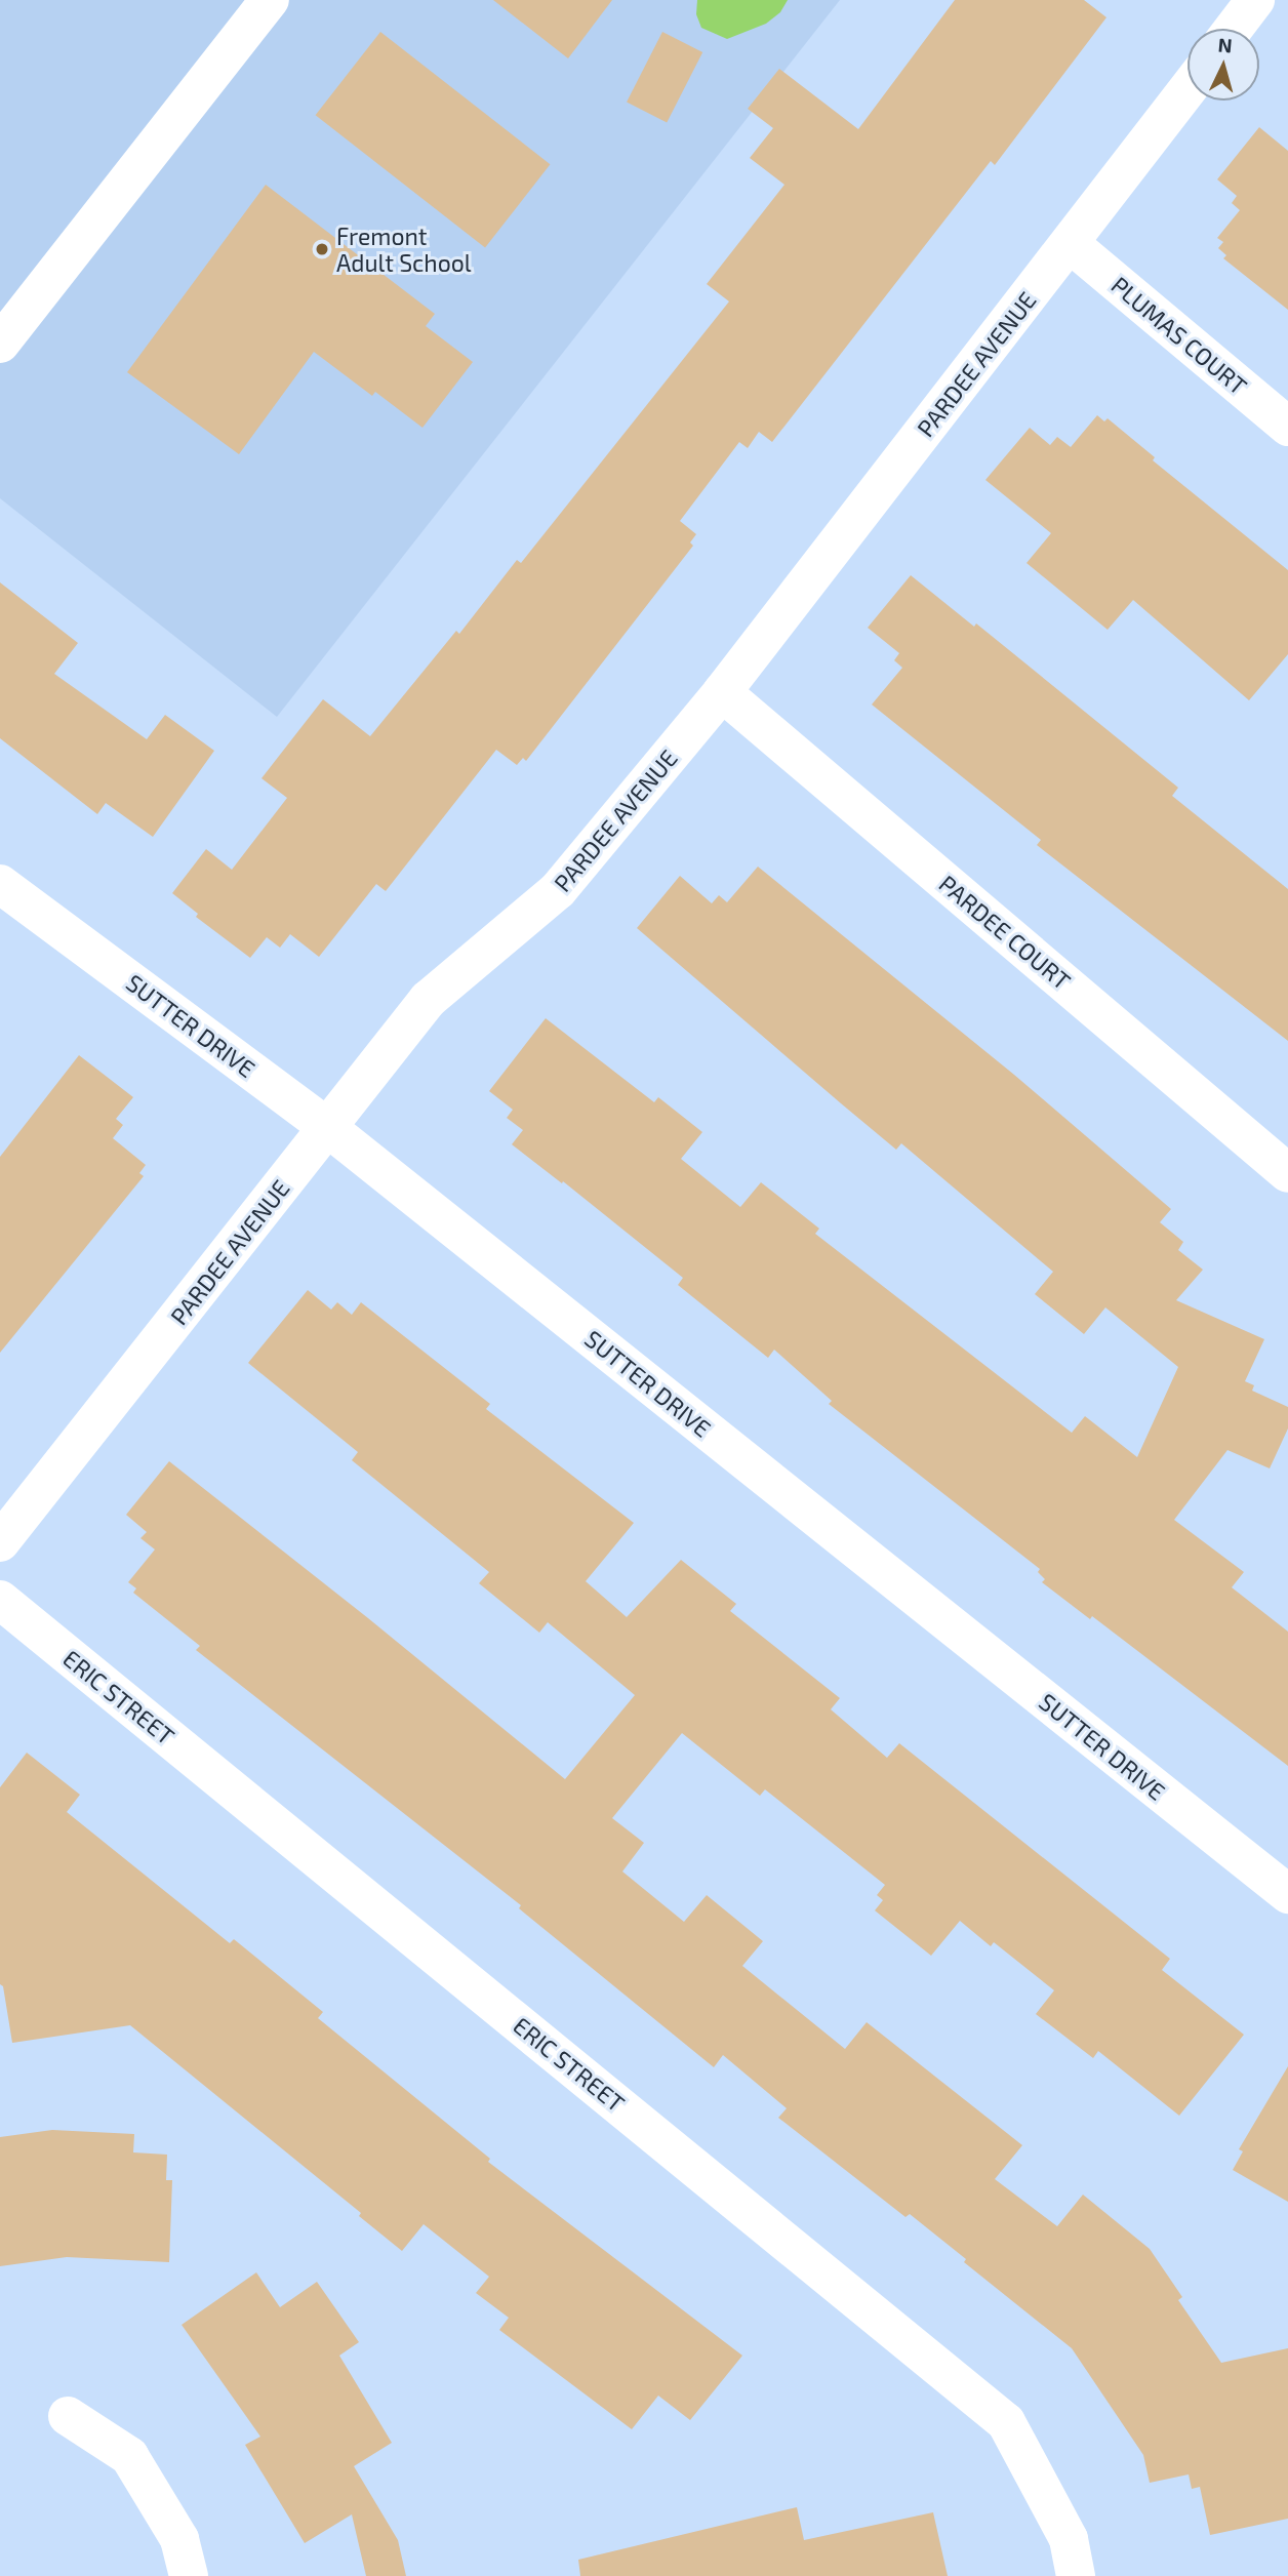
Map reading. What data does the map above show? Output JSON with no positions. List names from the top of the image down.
{
  "streets": {
    "street": [
      "PLUMAS COURT",
      "PARDEE AVENUE",
      "PARDEE COURT",
      "SUTTER DRIVE",
      "ERIC STREET"
    ]
  },
  "crossings": [
    ["PLUMAS COURT", "PARDEE AVENUE"],
    ["PARDEE AVENUE", "PARDEE COURT"],
    ["PARDEE AVENUE", "SUTTER DRIVE"]
  ],
  "places": ["Fremont Adult School"],
  "north": "top"
}
